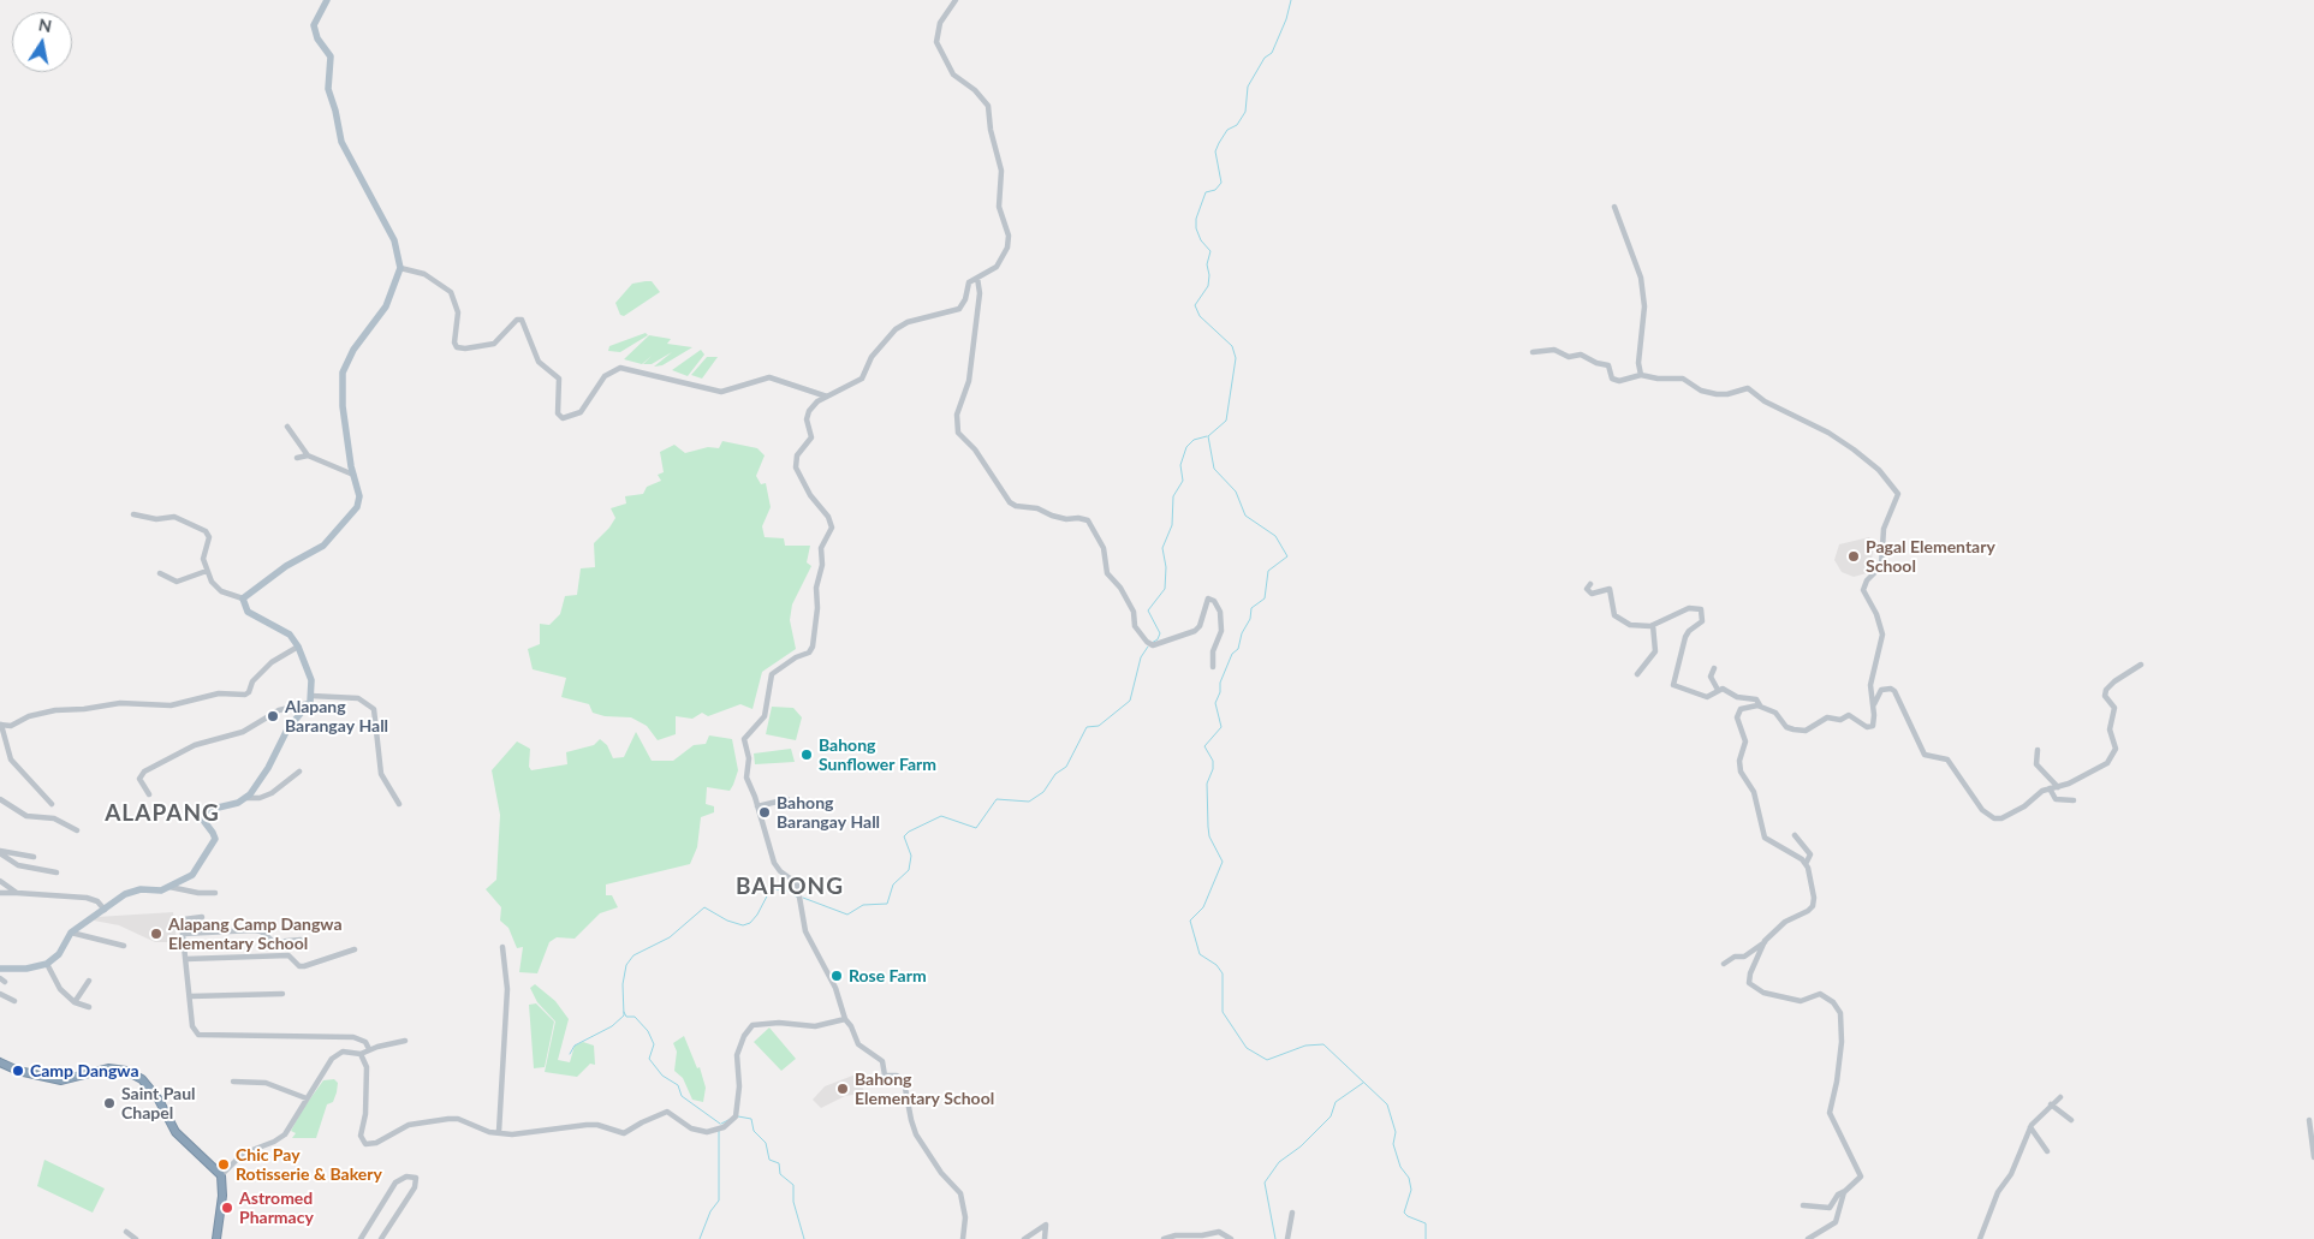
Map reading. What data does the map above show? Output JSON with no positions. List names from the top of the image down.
{
  "districts": ["ALAPANG", "BAHONG"],
  "places": [
    "Pagal Elementary School",
    "Alapang Barangay Hall",
    "Bahong Sunflower Farm",
    "Bahong Barangay Hall",
    "Alapang Camp Dangwa Elementary School",
    "Rose Farm",
    "Camp Dangwa",
    "Bahong Elementary School",
    "Saint Paul Chapel",
    "Chic Pay Rotisserie & Bakery",
    "Astromed Pharmacy"
  ],
  "north": "top"
}
